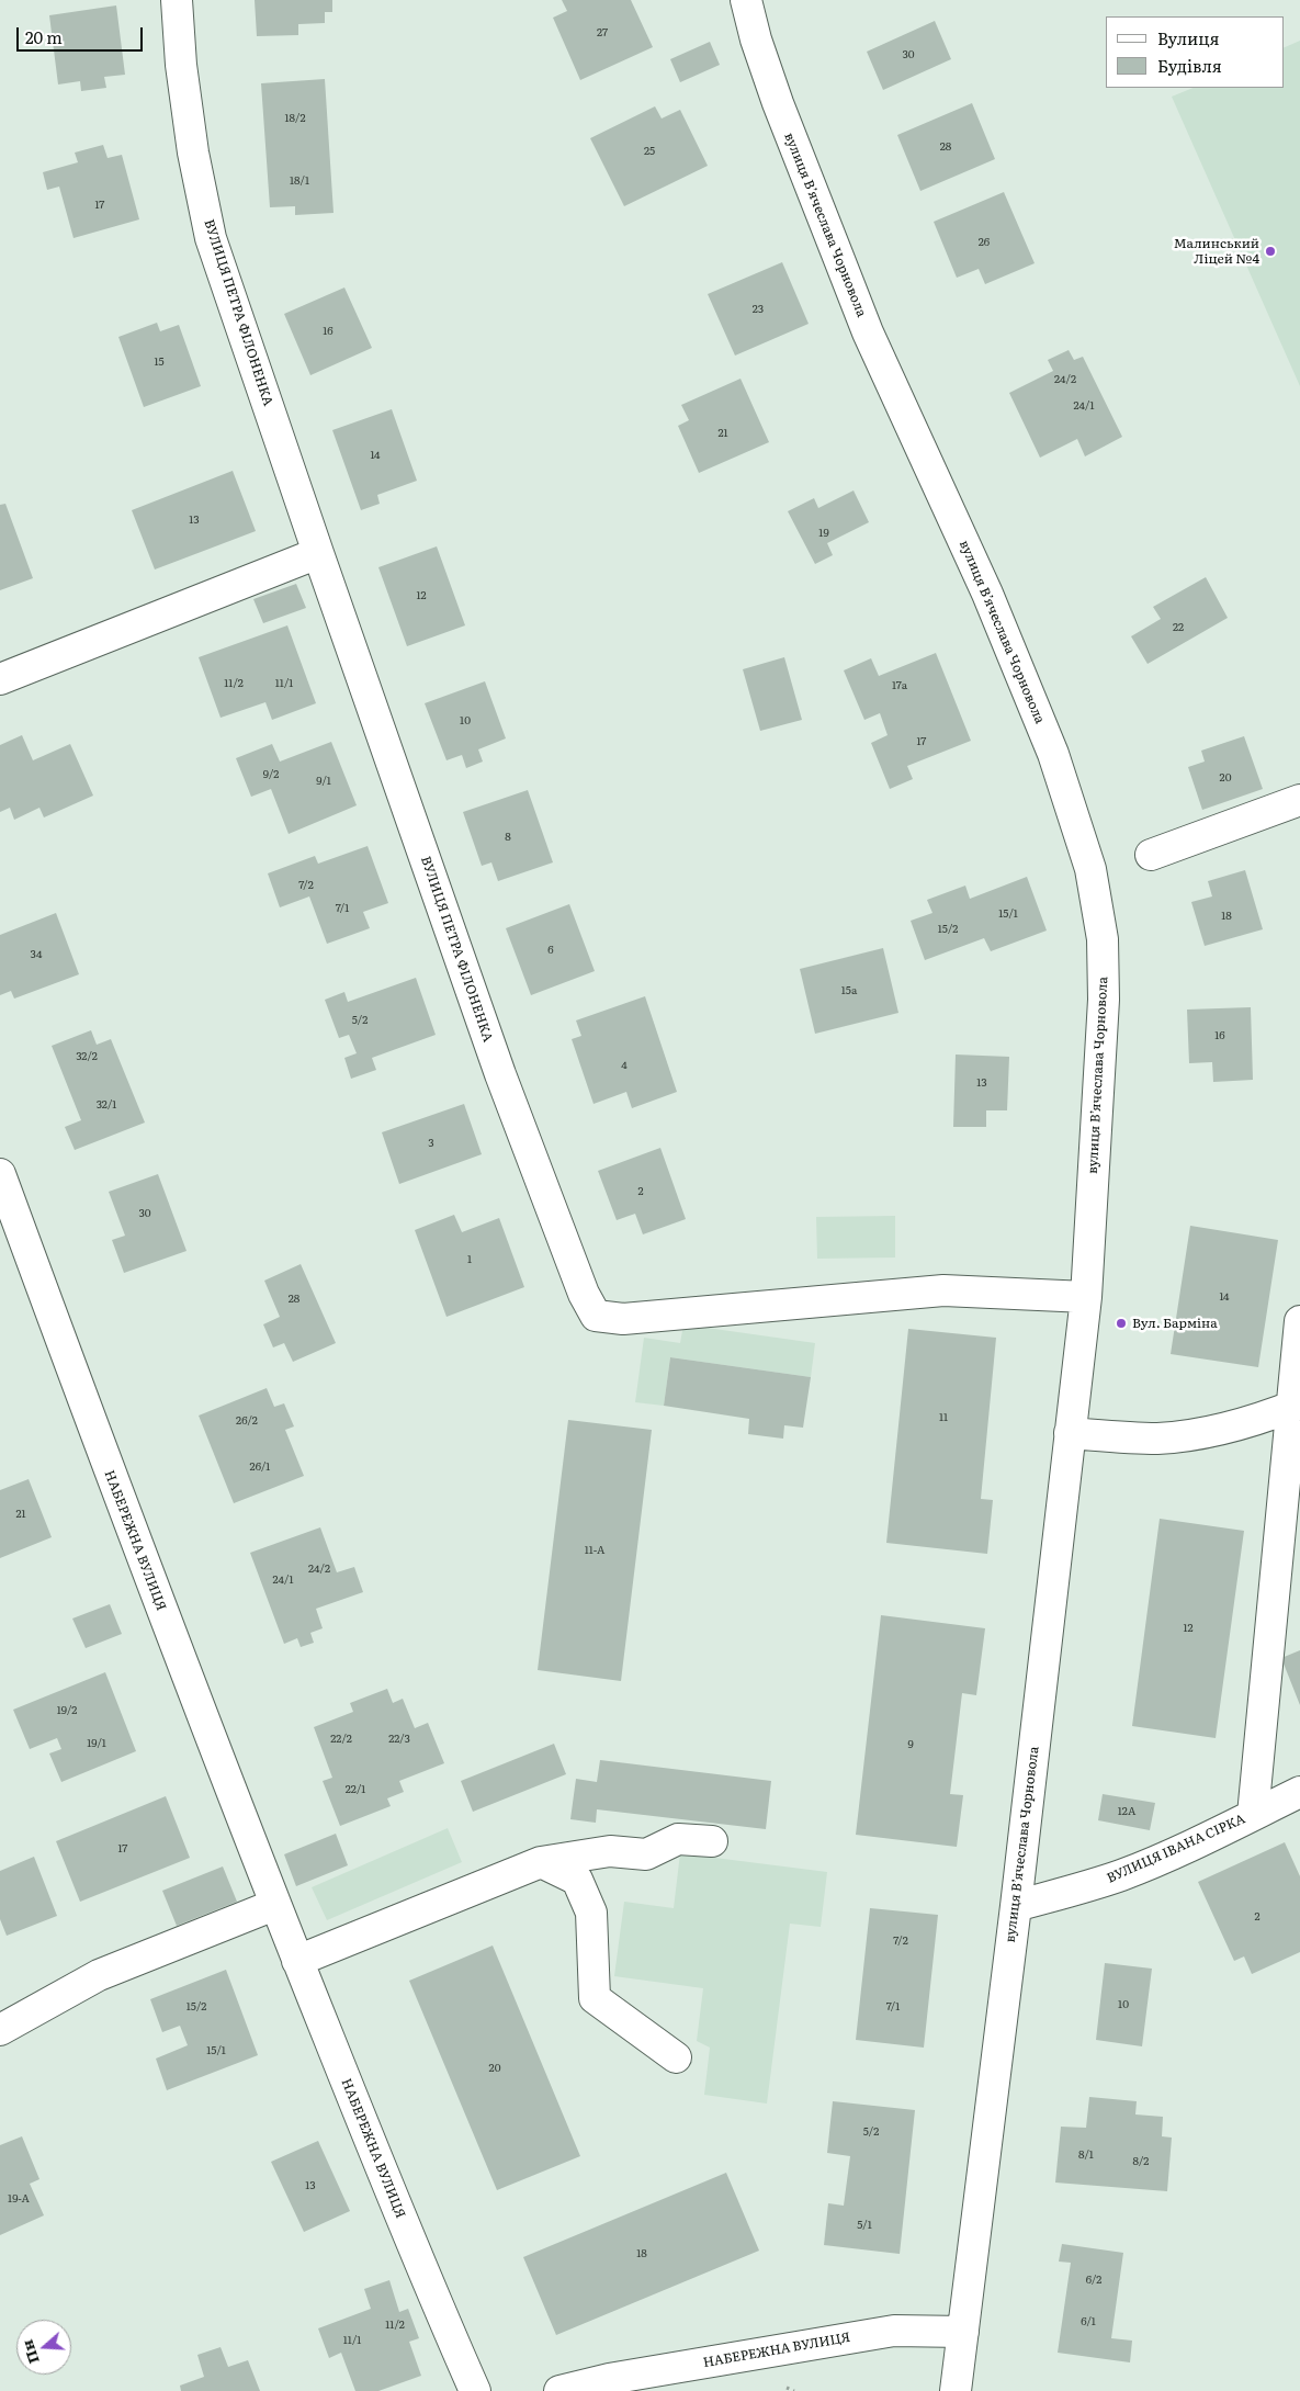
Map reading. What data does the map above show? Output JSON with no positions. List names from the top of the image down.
{
  "streets": {
    "street": [
      "вулиця Вʼячеслава Чорновола",
      "ВУЛИЦЯ ПЕТРА ФІЛОНЕНКА",
      "НАБЕРЕЖНА ВУЛИЦЯ",
      "ВУЛИЦЯ ІВАНА СІРКА"
    ]
  },
  "crossings": [
    ["вулиця Вʼячеслава Чорновола", "ВУЛИЦЯ ПЕТРА ФІЛОНЕНКА"],
    ["вулиця Вʼячеслава Чорновола", "НАБЕРЕЖНА ВУЛИЦЯ"],
    ["вулиця Вʼячеслава Чорновола", "ВУЛИЦЯ ІВАНА СІРКА"]
  ],
  "places": ["Малинський Ліцей №4", "Вул. Барміна"],
  "house_numbers": [
    "27",
    "30",
    "18/2",
    "28",
    "25",
    "18/1",
    "17",
    "26",
    "23",
    "16",
    "15",
    "24/2",
    "24/1",
    "21",
    "14",
    "13",
    "19",
    "12",
    "22",
    "11/2",
    "11/1",
    "17а",
    "10",
    "17",
    "9/2",
    "20",
    "9/1",
    "8",
    "7/2",
    "7/1",
    "15/1",
    "18",
    "15/2",
    "6",
    "34",
    "15а",
    "5/2",
    "16",
    "32/2",
    "4",
    "13",
    "32/1",
    "3",
    "2",
    "30",
    "1",
    "14",
    "28",
    "11",
    "26/2",
    "26/1",
    "21",
    "11-А",
    "24/2",
    "24/1",
    "12",
    "19/2",
    "22/2",
    "22/3",
    "19/1",
    "9",
    "22/1",
    "12А",
    "17",
    "2",
    "7/2",
    "10",
    "15/2",
    "7/1",
    "15/1",
    "20",
    "5/2",
    "8/1",
    "8/2",
    "13",
    "19-А",
    "5/1",
    "18",
    "6/2",
    "6/1",
    "11/2",
    "11/1"
  ],
  "legend": ["Вулиця", "Будівля"],
  "scale_bar": "20 m",
  "north": "left"
}
